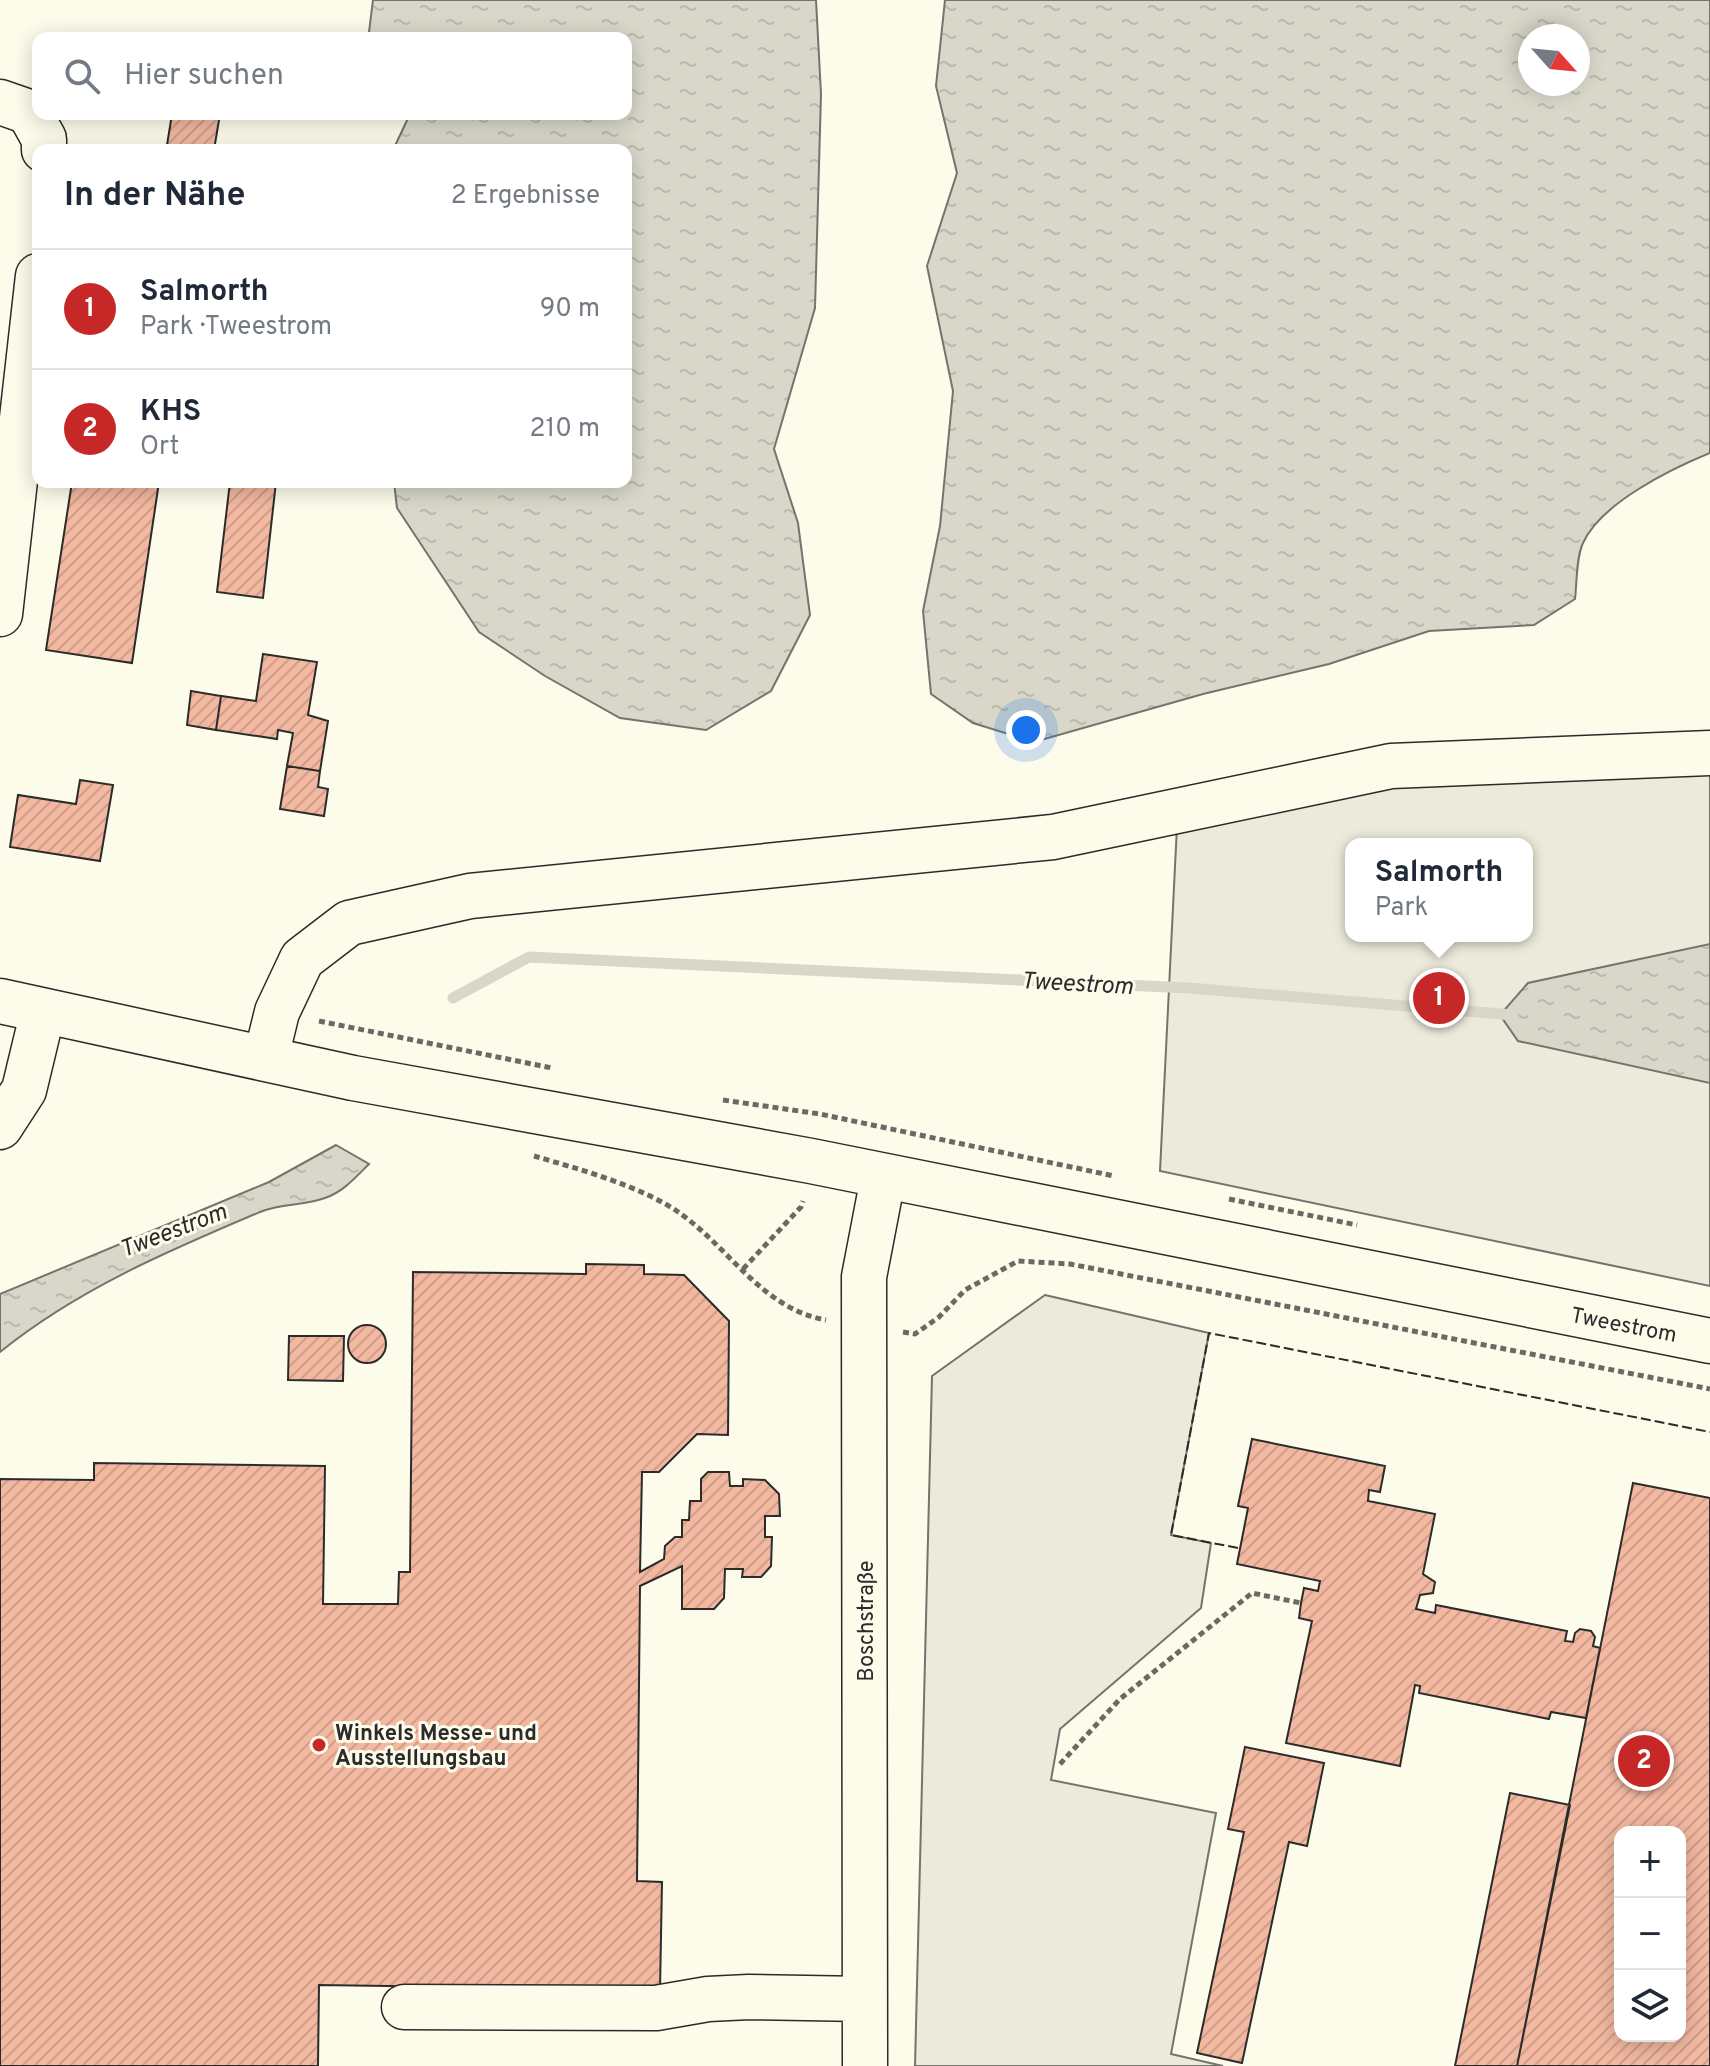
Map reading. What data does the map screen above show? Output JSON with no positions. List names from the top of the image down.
{
  "streets": {
    "street": ["Tweestrom", "Boschstraße"]
  },
  "crossings": [
    ["Tweestrom", "Boschstraße"]
  ],
  "water": ["Tweestrom"],
  "places": ["Winkels Messe- und Ausstellungsbau"],
  "north": "bottom right",
  "page": {
    "search": "Hier suchen",
    "heading": ["In der Nähe", "2 Ergebnisse"],
    "list": [
      {
        "mark": "1",
        "name": "Salmorth",
        "note": "Park · Tweestrom",
        "value": "90 m"
      },
      {
        "mark": "2",
        "name": "KHS",
        "note": "Ort",
        "value": "210 m"
      }
    ],
    "popup": ["Salmorth", "Park"],
    "pins": ["1", "2"],
    "map_buttons": ["+", "−"]
  }
}
